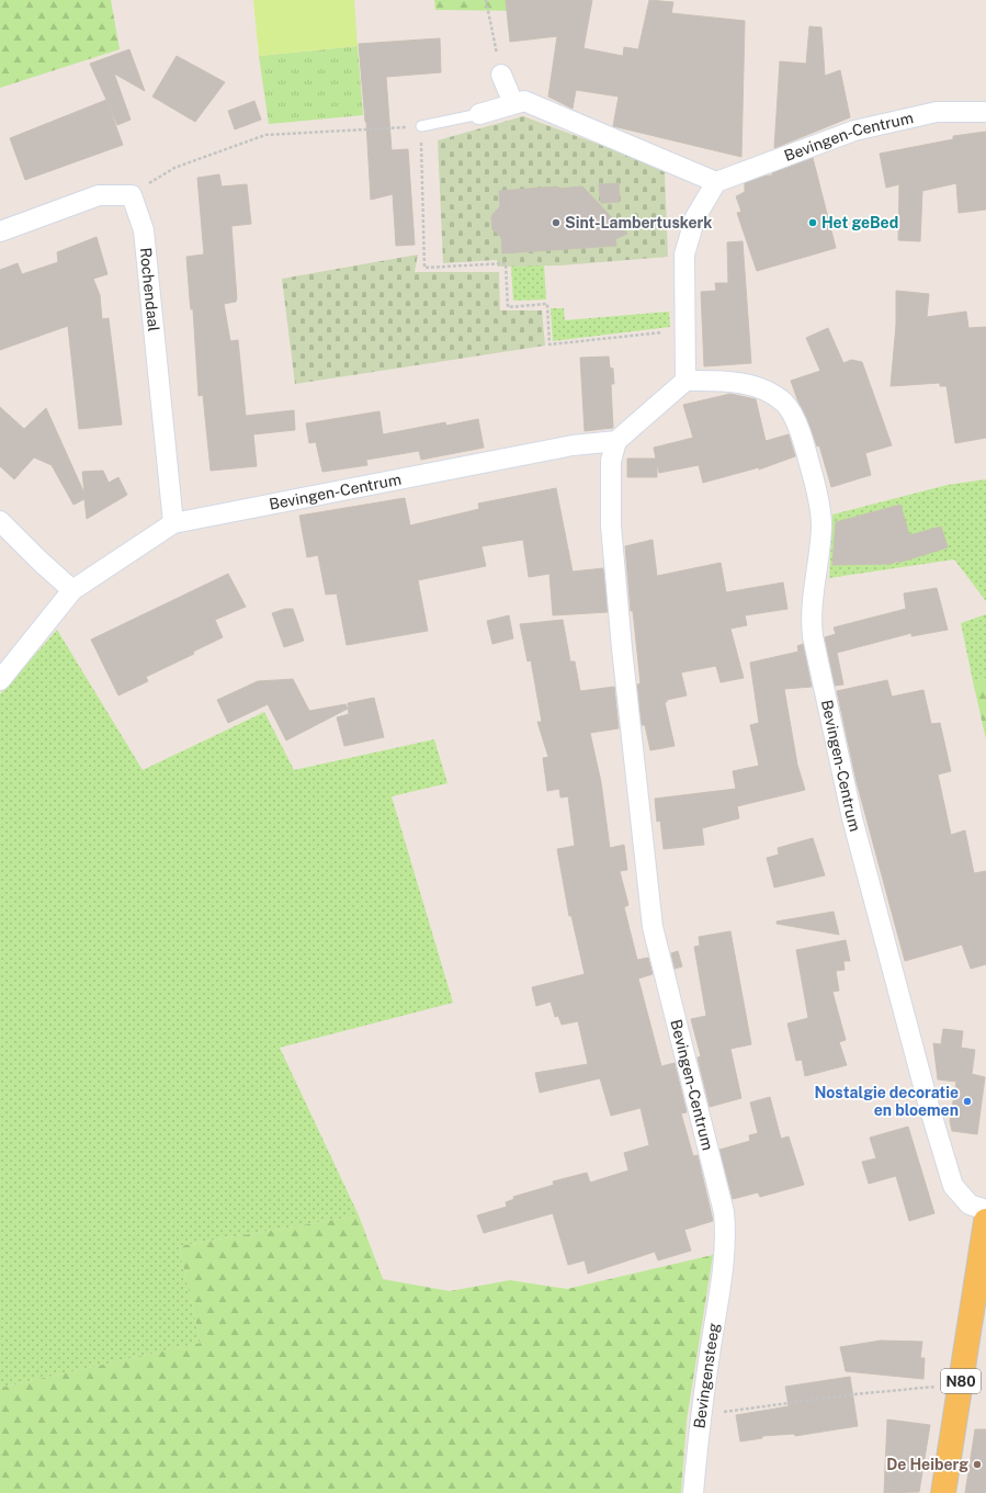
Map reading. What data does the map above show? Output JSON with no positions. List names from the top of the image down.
{
  "streets": {
    "main road": ["N80"],
    "street": ["Bevingen-Centrum", "Rochendaal", "Bevingensteeg"]
  },
  "crossings": [
    ["Bevingen-Centrum", "Rochendaal"],
    ["Bevingen-Centrum", "Bevingensteeg"]
  ],
  "places": [
    "Sint-Lambertuskerk",
    "Het geBed",
    "Nostalgie decoratie en bloemen",
    "De Heiberg"
  ]
}
